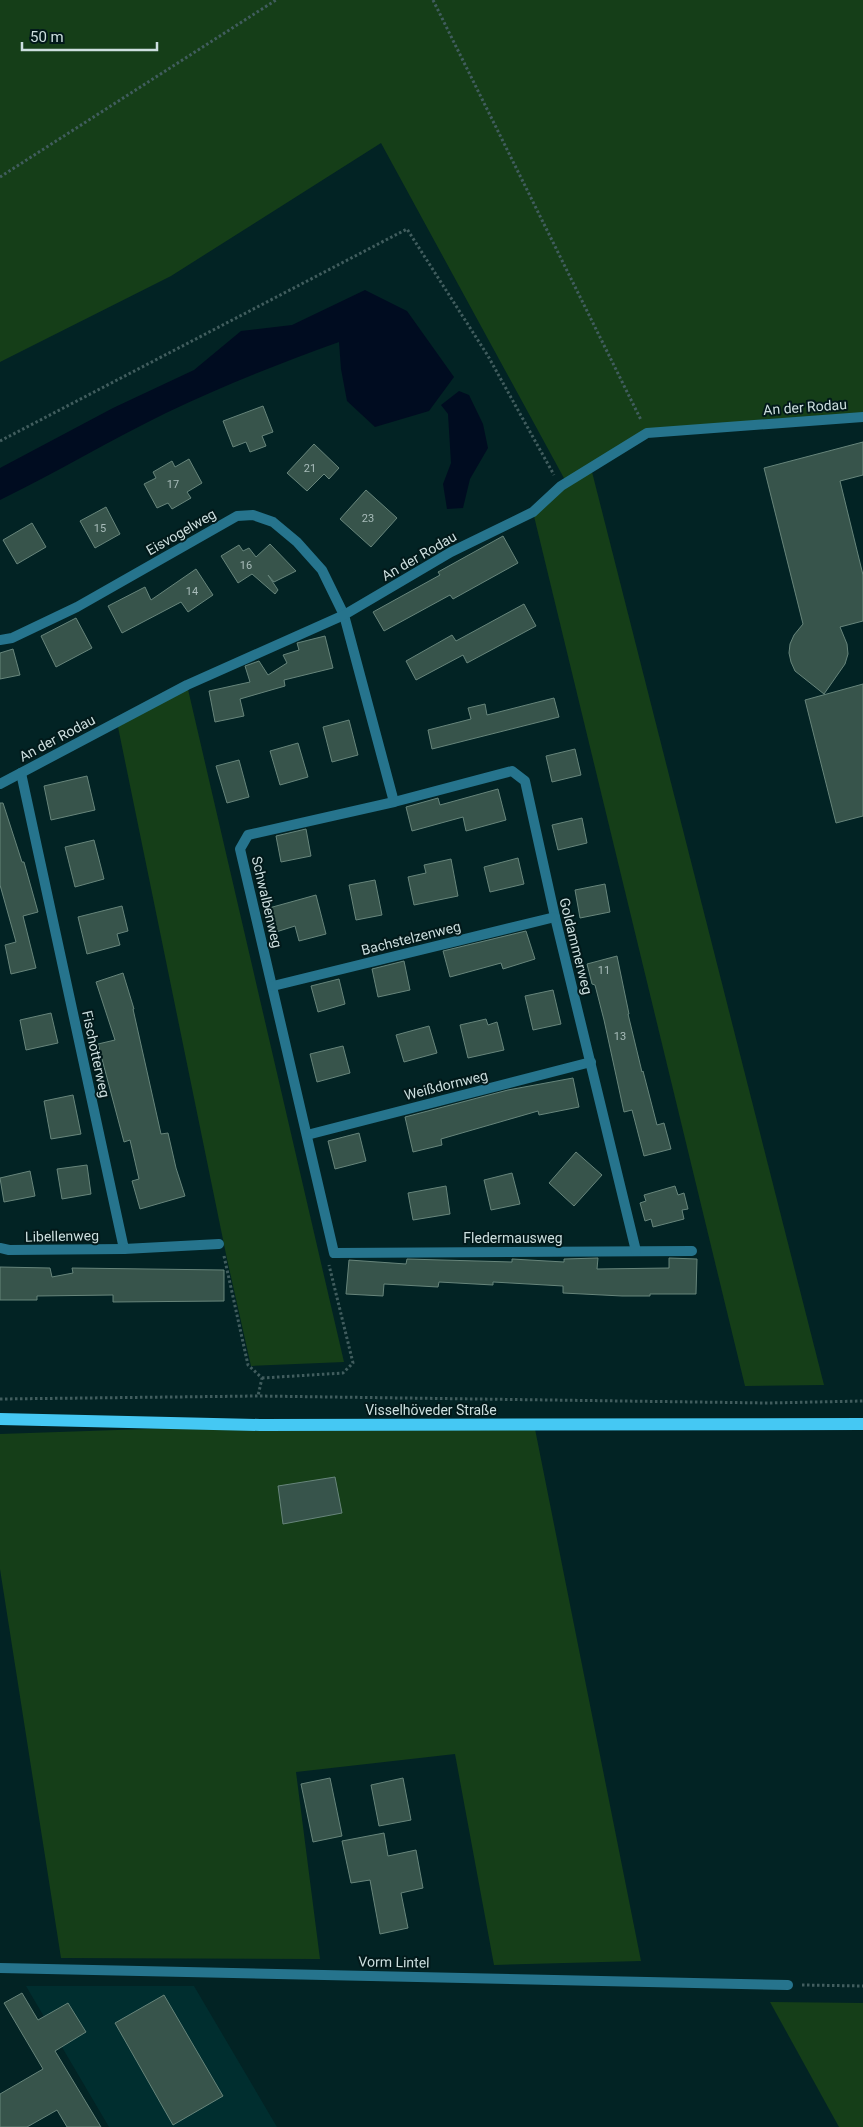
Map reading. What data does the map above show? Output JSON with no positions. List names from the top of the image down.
{
  "streets": {
    "main road": ["Visselhöveder Straße"],
    "street": [
      "An der Rodau",
      "Eisvogelweg",
      "Schwalbenweg",
      "Bachstelzenweg",
      "Goldammerweg",
      "Fischotterweg",
      "Weißdornweg",
      "Libellenweg",
      "Fledermausweg",
      "Vorm Lintel"
    ]
  },
  "crossings": [
    ["An der Rodau", "Eisvogelweg"],
    ["An der Rodau", "Fischotterweg"],
    ["Schwalbenweg", "Bachstelzenweg"],
    ["Schwalbenweg", "Goldammerweg"],
    ["Schwalbenweg", "Weißdornweg"],
    ["Schwalbenweg", "Fledermausweg"],
    ["Bachstelzenweg", "Goldammerweg"],
    ["Goldammerweg", "Weißdornweg"],
    ["Goldammerweg", "Fledermausweg"],
    ["Fischotterweg", "Libellenweg"]
  ],
  "house_numbers": [
    "21",
    "17",
    "23",
    "15",
    "16",
    "14",
    "11",
    "13"
  ],
  "scale_bar": "50 m"
}
